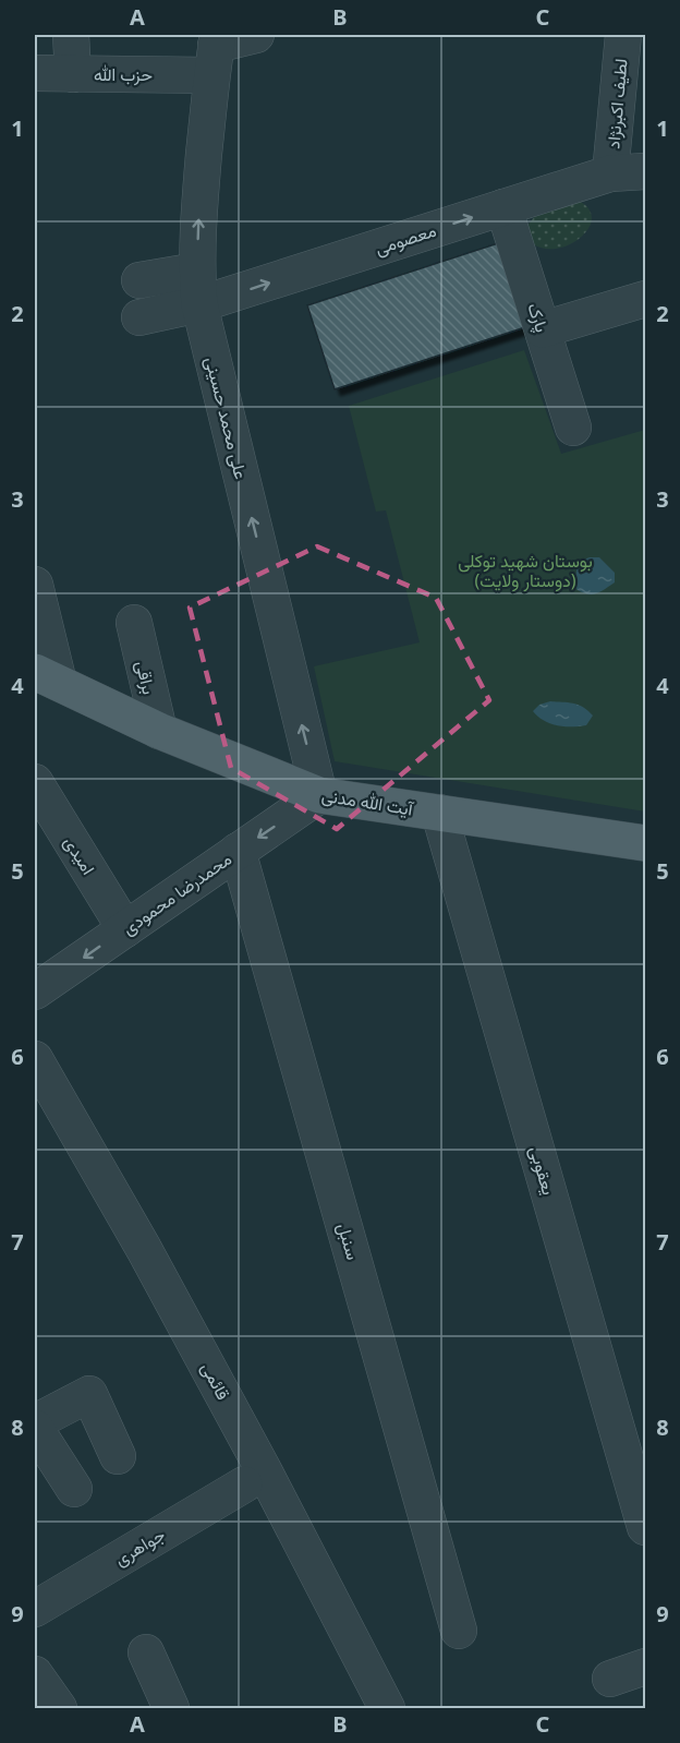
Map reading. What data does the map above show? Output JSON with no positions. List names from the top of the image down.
{
  "streets": {
    "main road": ["آیت الله مدنی"],
    "street": [
      "حزب الله",
      "لطیف اکبرنژاد",
      "معصومی",
      "پارک",
      "علی محمد حسینی",
      "براقی",
      "امیدی",
      "محمدرضا محمودی",
      "یعقوبی",
      "سنبل",
      "قائمی",
      "جواهری"
    ]
  },
  "crossings": [
    ["حزب الله", "علی محمد حسینی"],
    ["لطیف اکبرنژاد", "معصومی"],
    ["معصومی", "پارک"],
    ["معصومی", "علی محمد حسینی"],
    ["علی محمد حسینی", "آیت الله مدنی"],
    ["علی محمد حسینی", "محمدرضا محمودی"],
    ["براقی", "آیت الله مدنی"],
    ["آیت الله مدنی", "محمدرضا محمودی"],
    ["آیت الله مدنی", "یعقوبی"],
    ["امیدی", "محمدرضا محمودی"],
    ["محمدرضا محمودی", "سنبل"]
  ],
  "one_way": ["معصومی", "علی محمد حسینی", "محمدرضا محمودی"],
  "parks": ["بوستان شهید توکلی (دوستار ولایت)"],
  "grid": {
    "columns": ["A", "B", "C"],
    "rows": [
      "1",
      "2",
      "3",
      "4",
      "5",
      "6",
      "7",
      "8",
      "9"
    ]
  }
}
